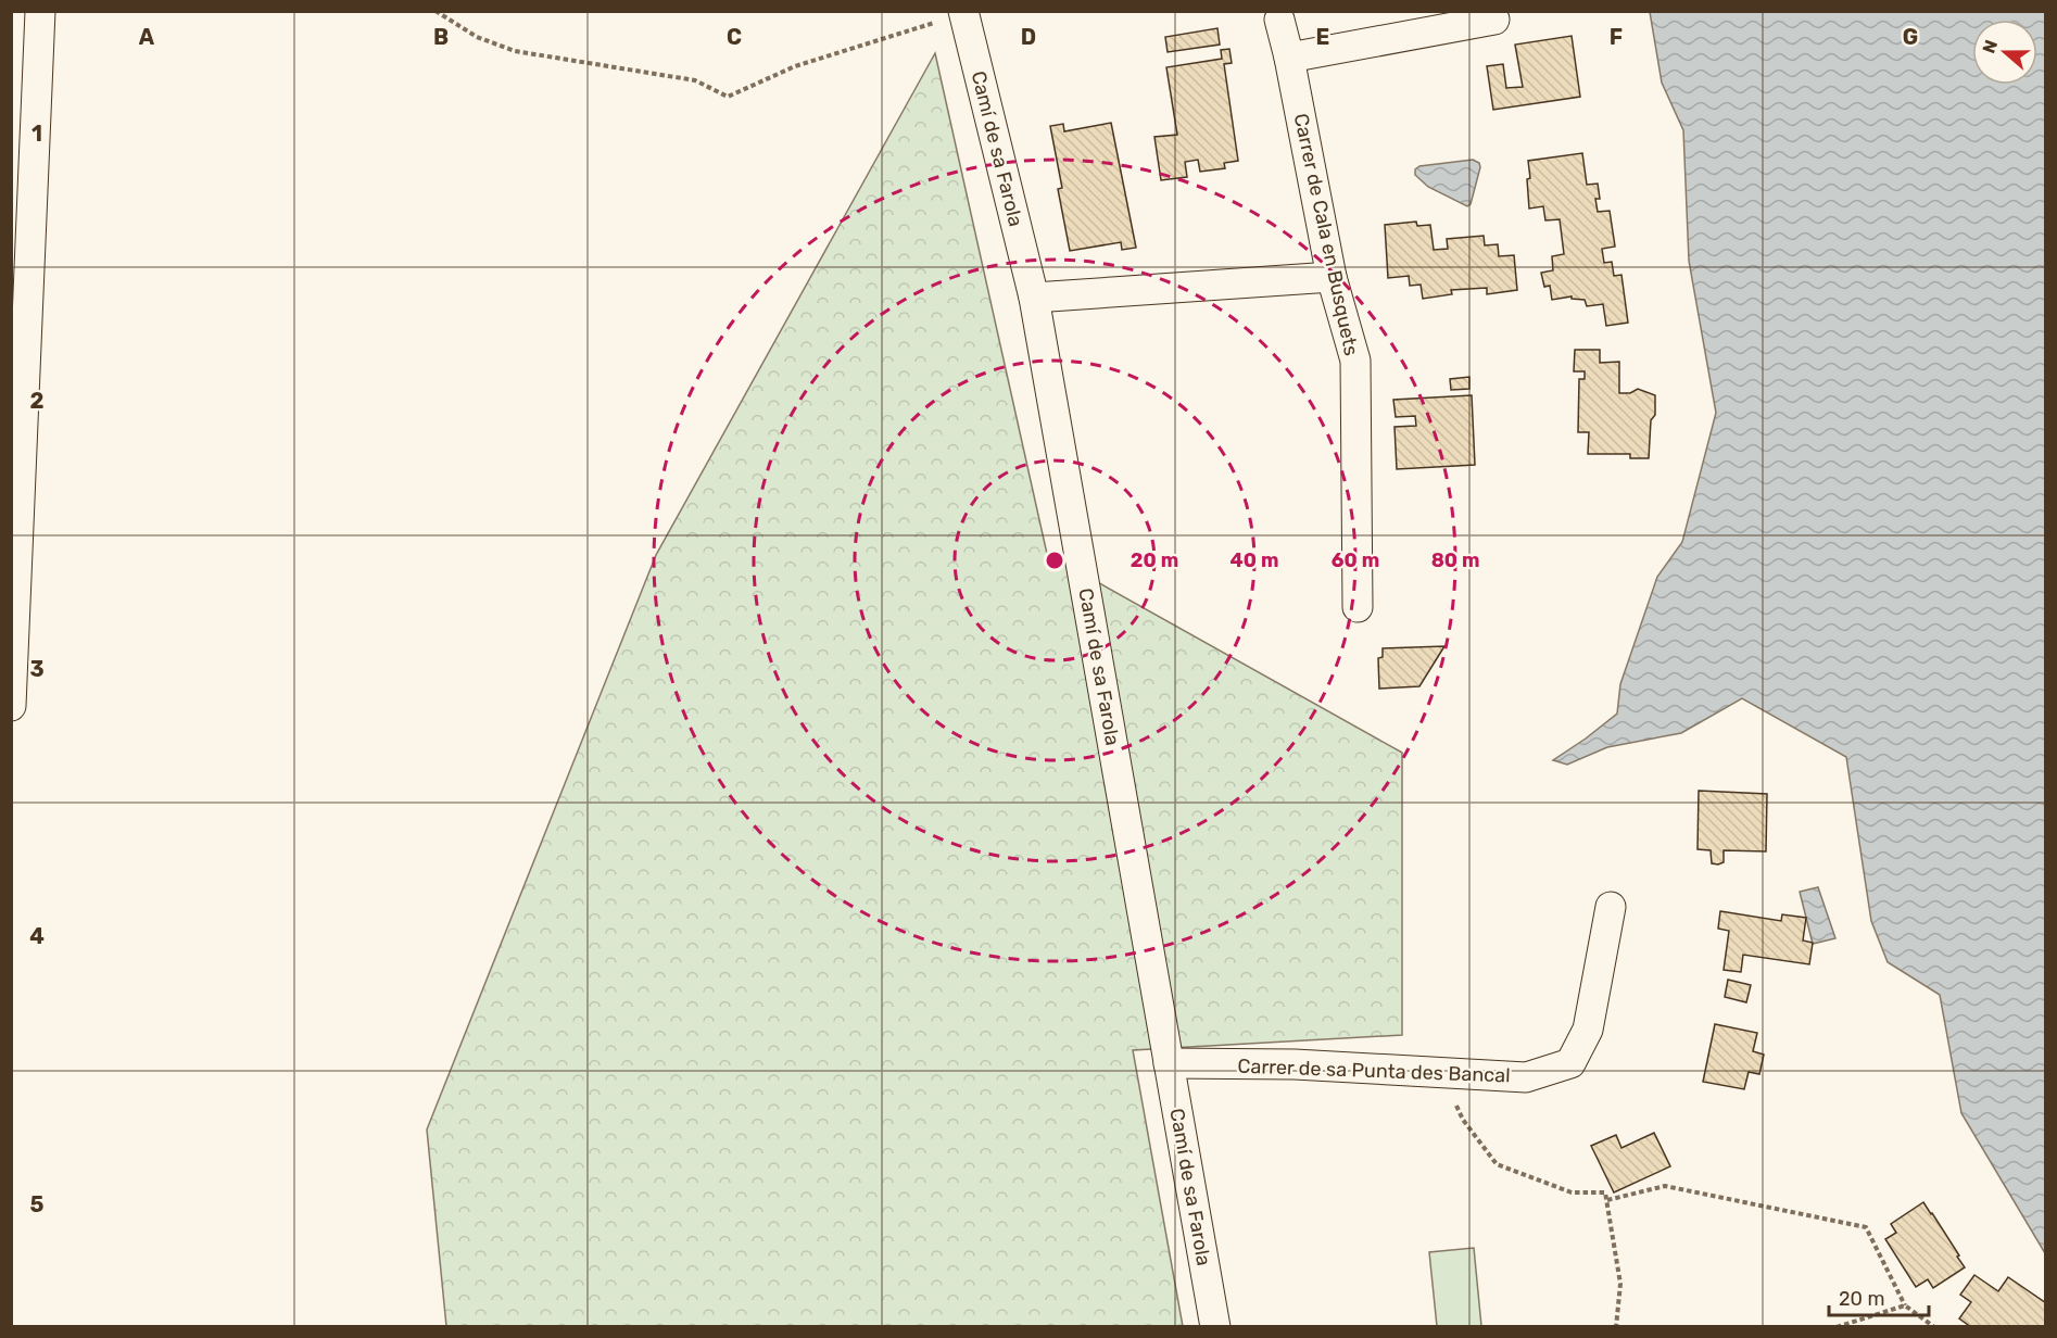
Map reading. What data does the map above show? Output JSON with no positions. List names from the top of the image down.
{
  "streets": {
    "street": ["Camí de sa Farola", "Carrer de Cala en Busquets", "Carrer de sa Punta des Bancal"]
  },
  "crossings": [
    ["Camí de sa Farola", "Carrer de sa Punta des Bancal"]
  ],
  "scale_bar": "20 m",
  "north": "left",
  "grid": {
    "columns": [
      "A",
      "B",
      "C",
      "D",
      "E",
      "F",
      "G"
    ],
    "rows": [
      "1",
      "2",
      "3",
      "4",
      "5"
    ]
  },
  "rings": [
    "20 m",
    "40 m",
    "60 m",
    "80 m"
  ]
}
